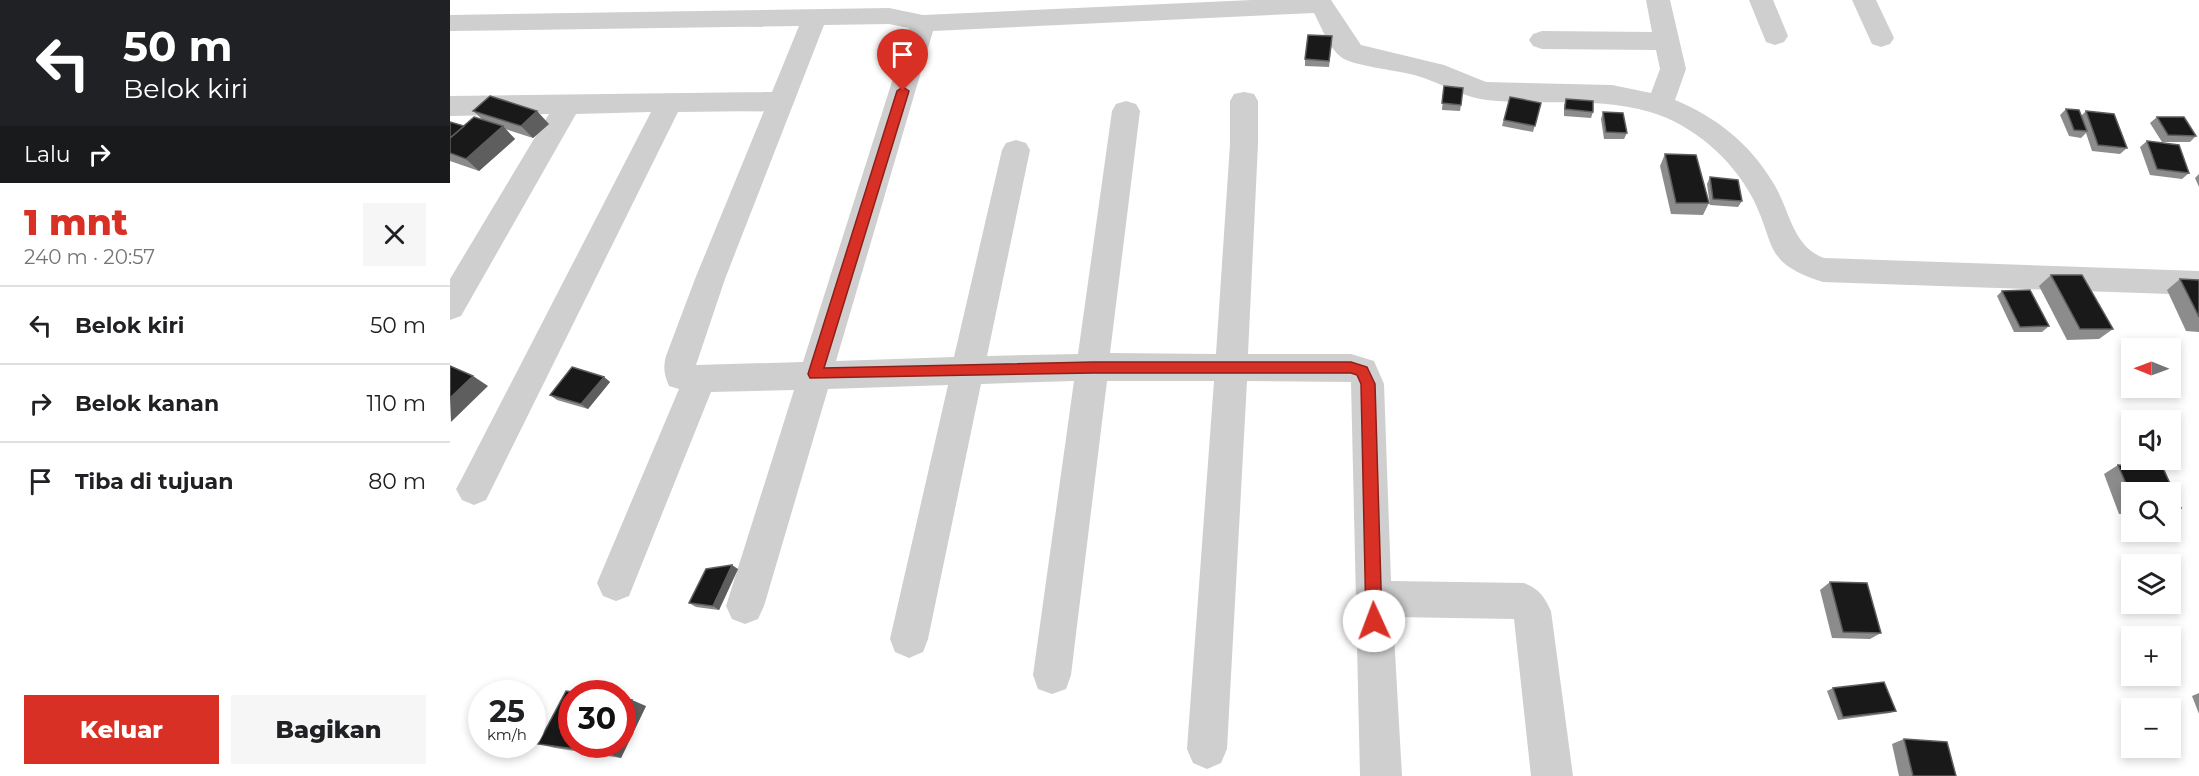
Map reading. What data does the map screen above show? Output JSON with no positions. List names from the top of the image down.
{
  "north": "left",
  "page": {
    "turn": ["50 m", "Belok kiri"],
    "then": "Lalu",
    "heading": ["1 mnt", "240 m · 20:57"],
    "list": [
      {
        "name": "Belok kiri",
        "value": "50 m"
      },
      {
        "name": "Belok kanan",
        "value": "110 m"
      },
      {
        "name": "Tiba di tujuan",
        "value": "80 m"
      }
    ],
    "map_buttons": ["+", "−"],
    "speed": "25 km/h",
    "limit": "30",
    "buttons": ["Keluar", "Bagikan"]
  }
}
